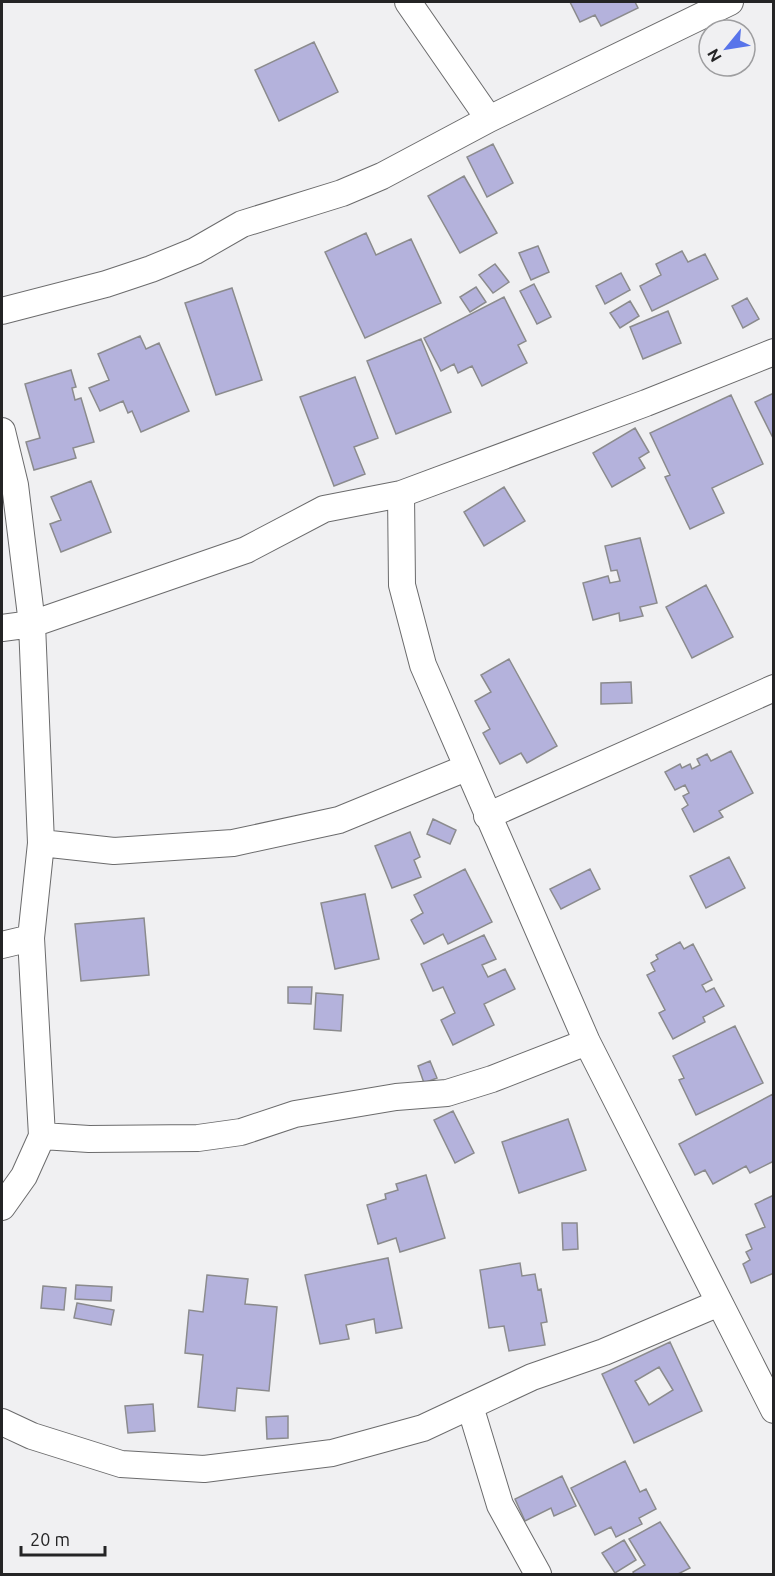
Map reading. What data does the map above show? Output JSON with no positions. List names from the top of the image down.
{
  "scale_bar": "20 m",
  "north": "bottom left"
}
